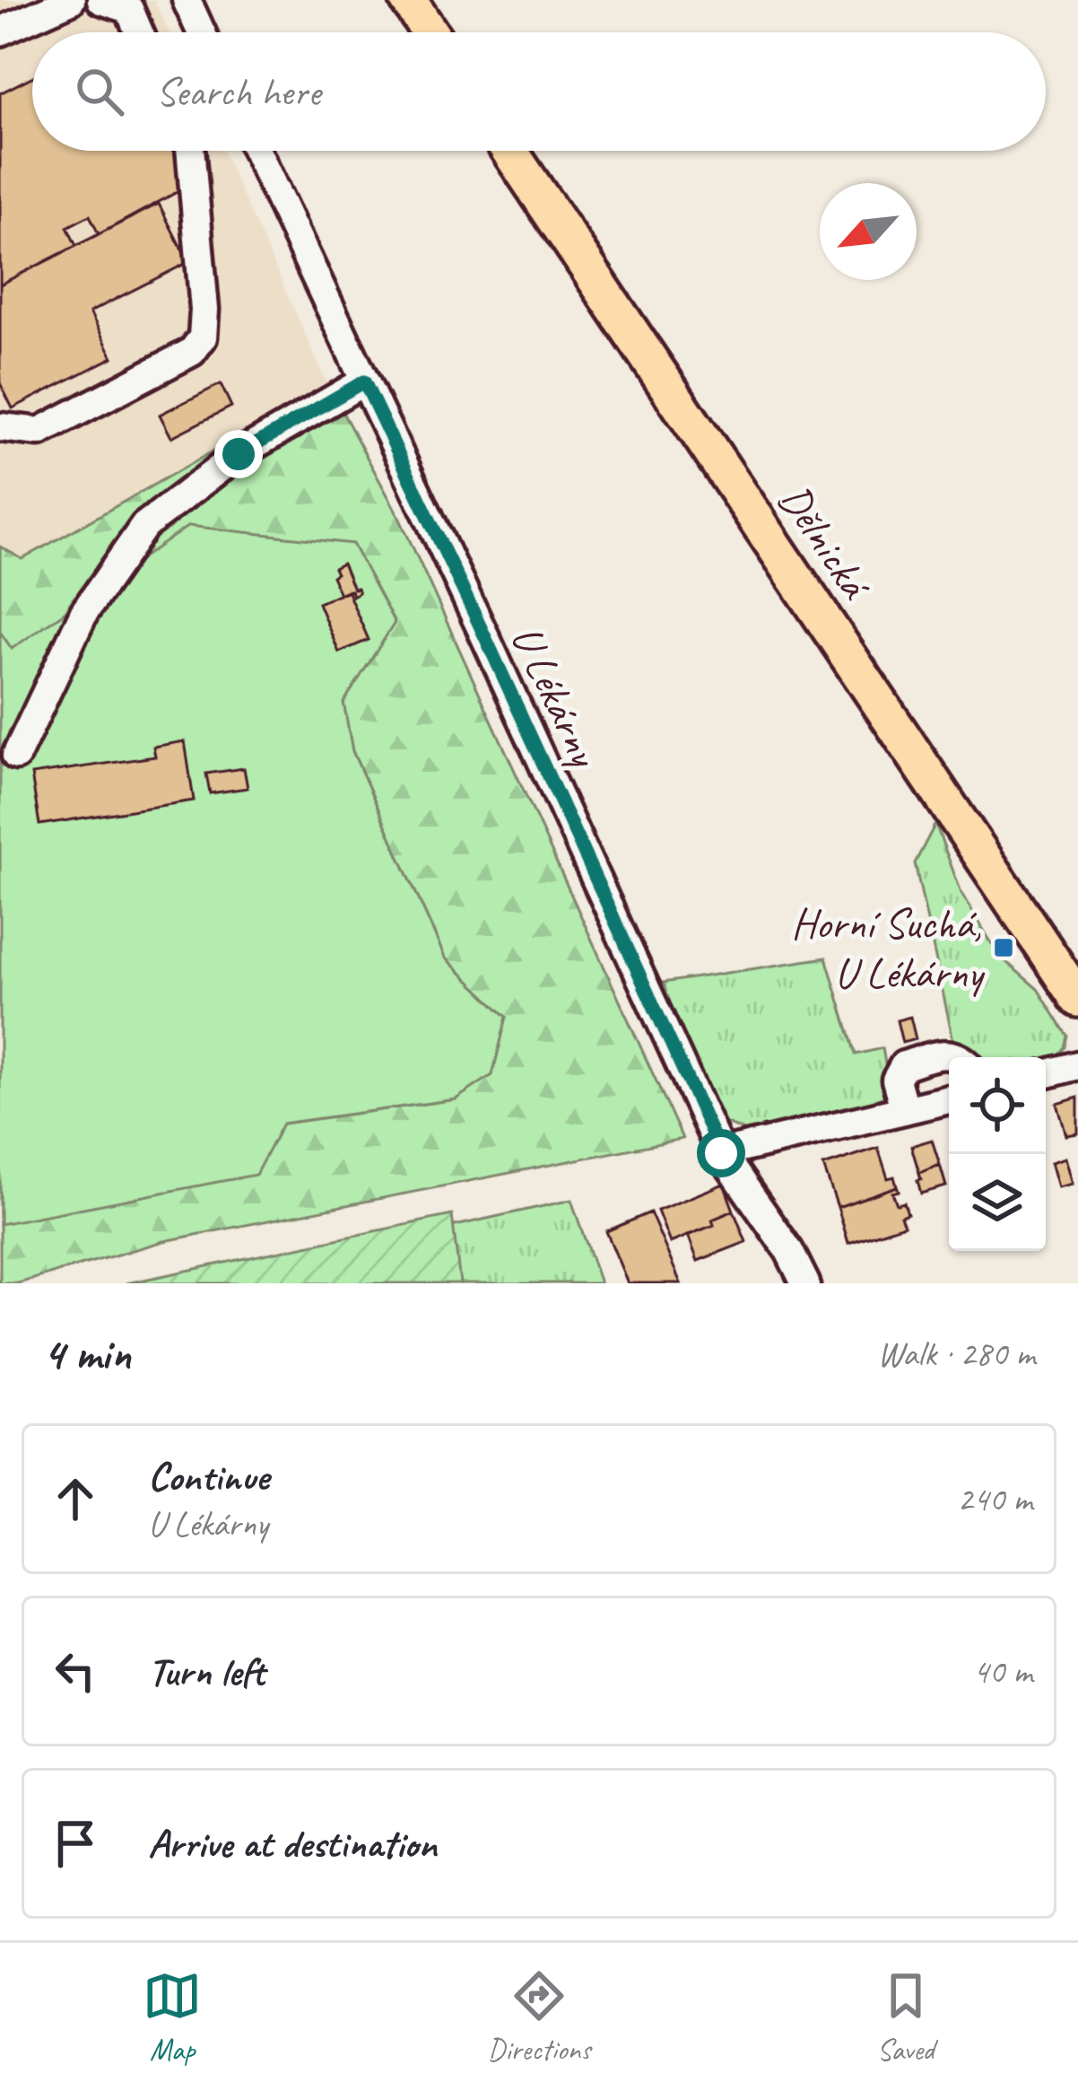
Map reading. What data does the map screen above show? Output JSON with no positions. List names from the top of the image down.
{
  "streets": {
    "main road": ["Dělnická"],
    "street": ["U Lékárny"]
  },
  "places": {
    "transit": ["Horní Suchá, U Lékárny"]
  },
  "north": "bottom left",
  "page": {
    "search": "Search here",
    "heading": ["4 min", "Walk · 280 m"],
    "list": [
      ["Continue", "U Lékárny", "240 m"],
      ["Turn left", "40 m"],
      "Arrive at destination"
    ],
    "nav": ["Map", "Directions", "Saved"]
  }
}
